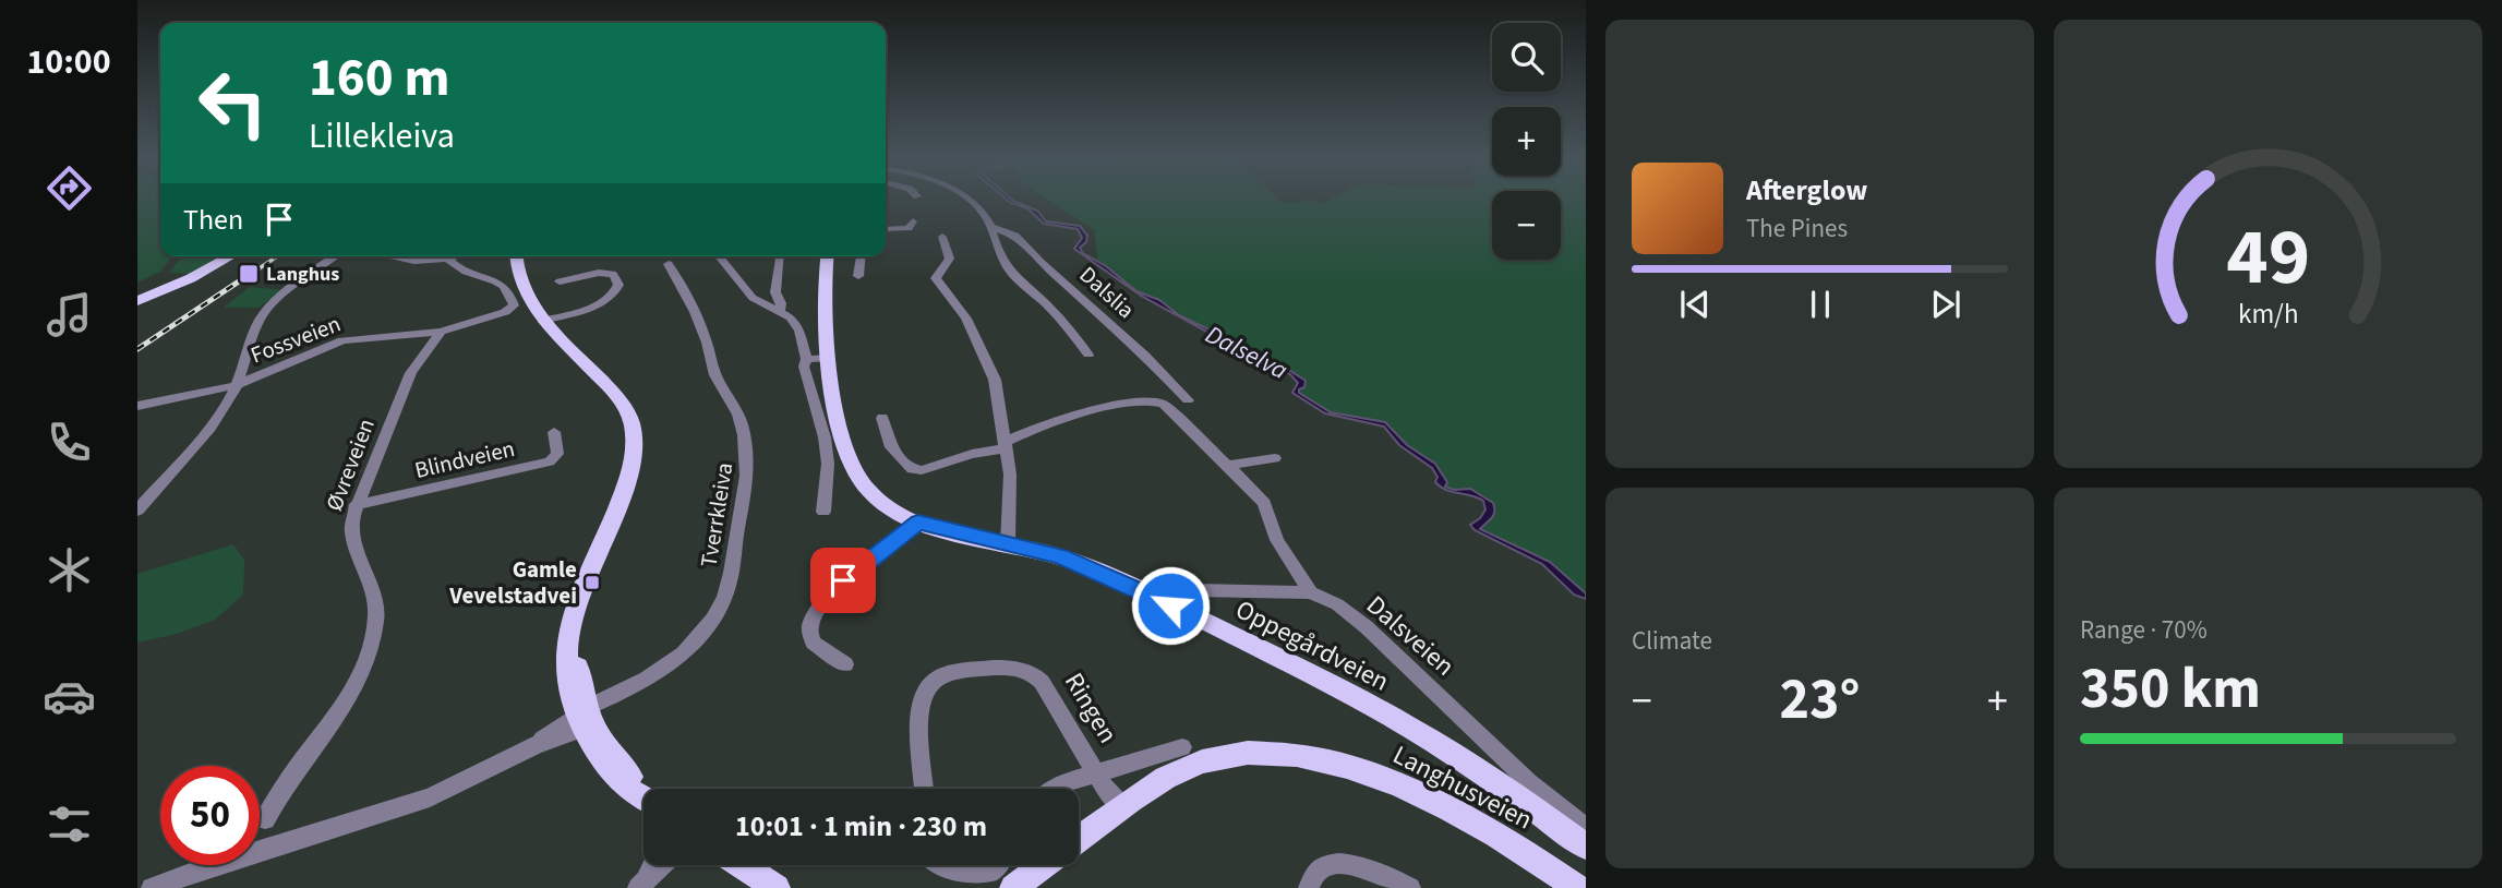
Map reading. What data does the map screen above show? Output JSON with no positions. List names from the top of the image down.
{
  "streets": {
    "main road": ["Oppegårdveien", "Langhusveien"],
    "street": [
      "Dalslia",
      "Fossveien",
      "Blindveien",
      "Øvreveien",
      "Tverrkleiva",
      "Dalsveien",
      "Ringen"
    ]
  },
  "crossings": [
    ["Fossveien", "Øvreveien"],
    ["Blindveien", "Øvreveien"],
    ["Ringen", "Langhusveien"]
  ],
  "water": ["Dalselva"],
  "places": {
    "transit": ["Langhus", "Gamle Vevelstadvei"]
  },
  "page": {
    "tabs": "10:00",
    "map_buttons": ["+", "−"],
    "turn": ["160 m", "Lillekleiva"],
    "song": ["Afterglow", "The Pines"],
    "then": "Then",
    "tile": [
      "Climate",
      ["Range · 70%", "350 km"]
    ],
    "heat": ["−", "23°", "+"],
    "limit": "50",
    "trip": "10:01 · 1 min · 230 m",
    "gauge": ["49", "km/h"]
  }
}
